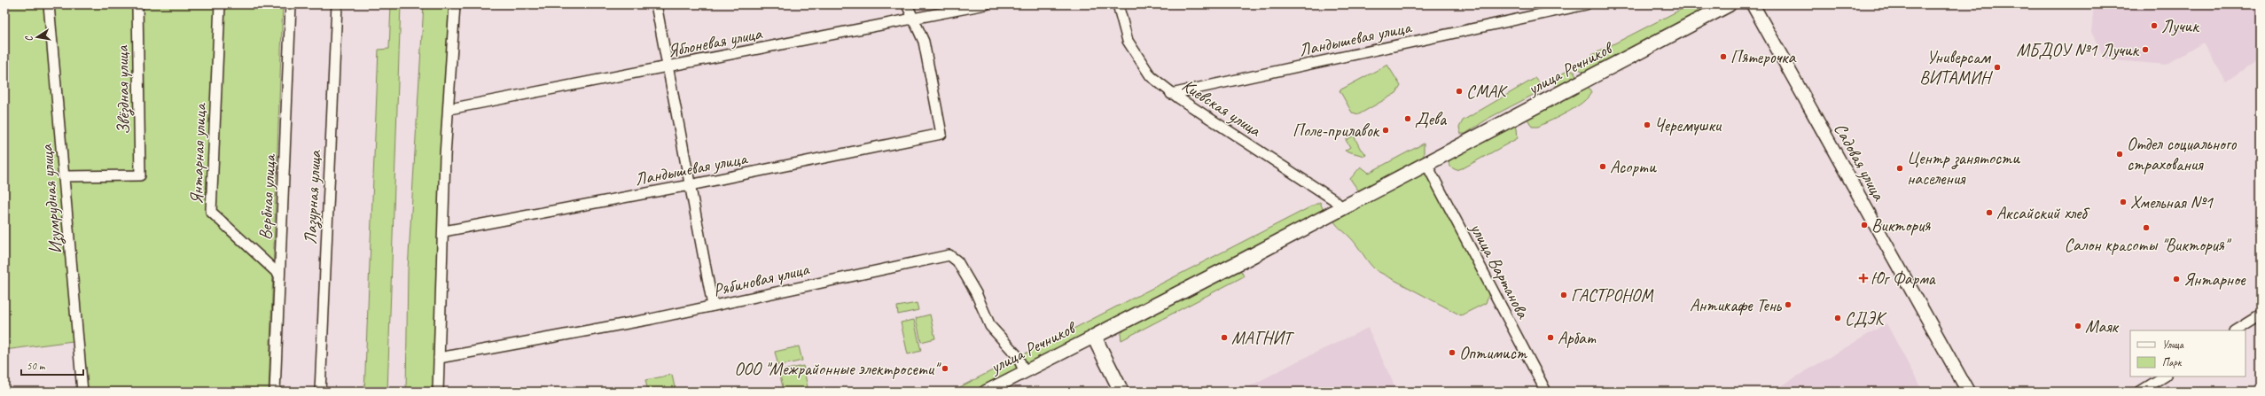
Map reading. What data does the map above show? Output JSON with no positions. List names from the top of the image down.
{
  "streets": {
    "main road": ["улица Речников"],
    "street": [
      "Ландышевая улица",
      "Яблоневая улица",
      "Звёздная улица",
      "Киевская улица",
      "Янтарная улица",
      "Садовая улица",
      "Вербная улица",
      "Лазурная улица",
      "Изумрудная улица",
      "улица Вартанова",
      "Рябиновая улица"
    ]
  },
  "crossings": [
    ["Ландышевая улица", "Яблоневая улица"],
    ["Ландышевая улица", "Киевская улица"],
    ["улица Речников", "Киевская улица"],
    ["улица Речников", "улица Вартанова"],
    ["улица Речников", "Рябиновая улица"],
    ["Звёздная улица", "Изумрудная улица"],
    ["Янтарная улица", "Вербная улица"]
  ],
  "places": {
    "other": [
      "Лучик",
      "МБДОУ №1 Лучик",
      "Пятерочка",
      "Универсам ВИТАМИН",
      "СМАК",
      "Дева",
      "Черемушки",
      "Поле-прилавок",
      "Отдел социального страхования",
      "Асорти",
      "Центр занятости населения",
      "Хмельная №1",
      "Аксайский хлеб",
      "Виктория",
      "Салон красоты \"Виктория\"",
      "Янтарное",
      "ГАСТРОНОМ",
      "Антикафе Тень",
      "СДЭК",
      "Маяк",
      "МАГНИТ",
      "Арбат",
      "Оптимист",
      "ООО \"Межрайонные электросети\""
    ],
    "health": ["Юг Фарма"]
  },
  "legend": ["Улица", "Парк"],
  "scale_bar": "50 m",
  "north": "left"
}
